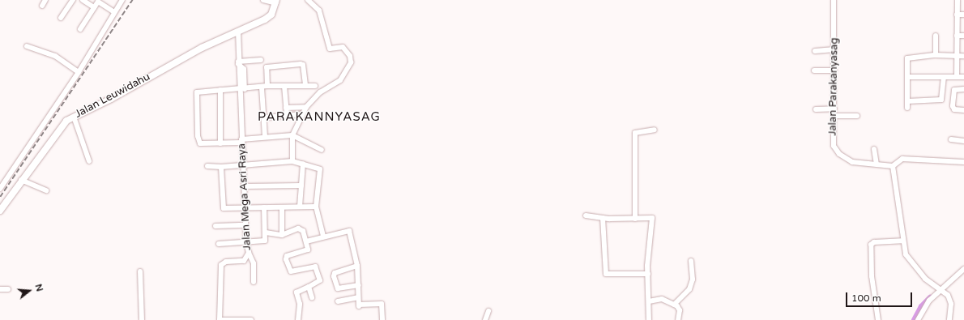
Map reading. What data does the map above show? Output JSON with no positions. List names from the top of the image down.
{
  "streets": {
    "street": ["Jalan Parakanyasag", "Jalan Leuwidahu", "Jalan Mega Asri Raya"]
  },
  "crossings": [
    ["Jalan Leuwidahu", "Jalan Mega Asri Raya"]
  ],
  "districts": ["PARAKANNYASAG"],
  "scale_bar": "100 m",
  "north": "right"
}
